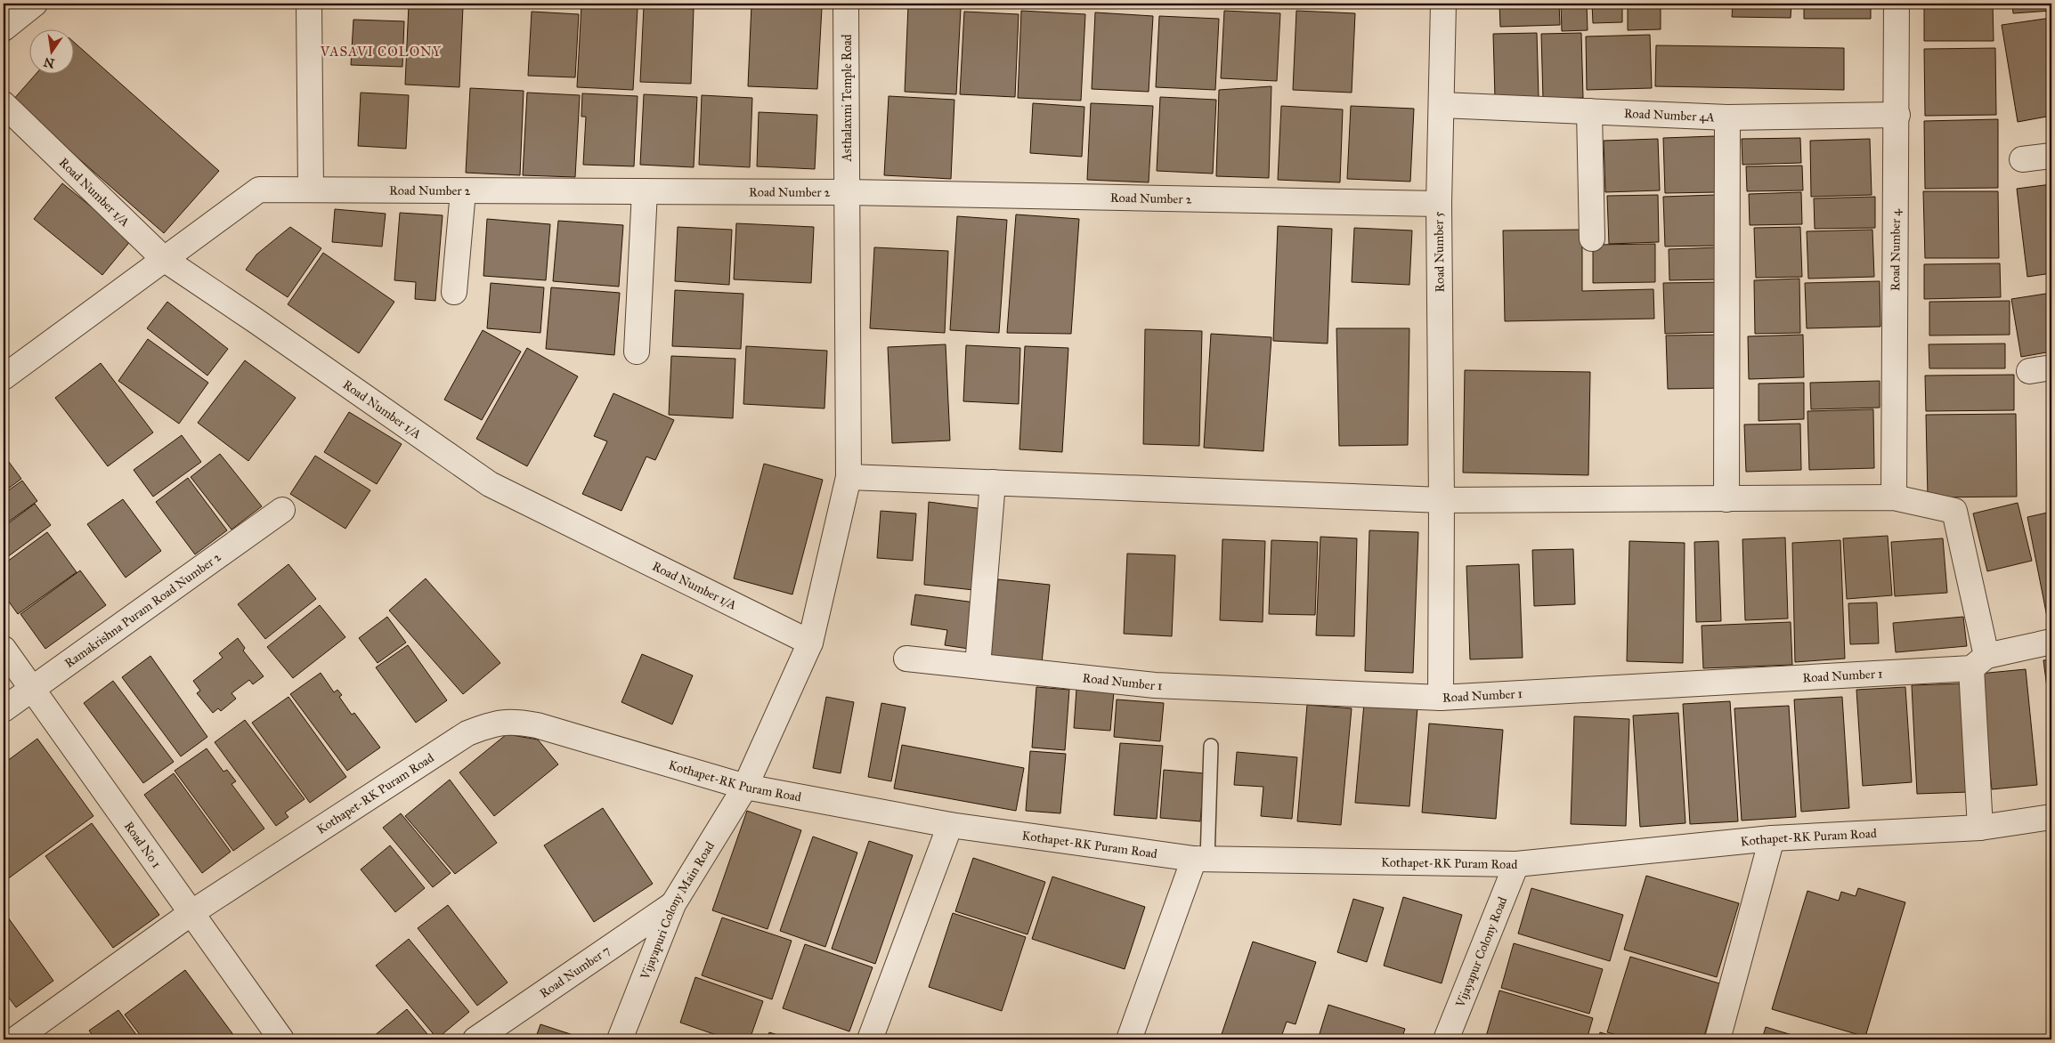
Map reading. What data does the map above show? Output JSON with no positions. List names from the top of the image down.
{
  "streets": {
    "street": [
      "Asthalaxmi Temple Road",
      "Road Number 4A",
      "Road Number 2",
      "Road Number 1/A",
      "Road Number 4",
      "Road Number 5",
      "Ramakrishna Puram Road Number 2",
      "Road Number 1",
      "Kothapet-RK Puram Road",
      "Road No 1",
      "Vijayapuri Colony Main Road",
      "Vijayapur Colony Road",
      "Road Number 7"
    ]
  },
  "crossings": [
    ["Asthalaxmi Temple Road", "Road Number 2"],
    ["Asthalaxmi Temple Road", "Vijayapuri Colony Main Road"],
    ["Road Number 4A", "Road Number 4"],
    ["Road Number 4A", "Road Number 5"],
    ["Road Number 2", "Road Number 1/A"],
    ["Road Number 2", "Road Number 5"],
    ["Road Number 1/A", "Vijayapuri Colony Main Road"],
    ["Road Number 5", "Road Number 1"],
    ["Ramakrishna Puram Road Number 2", "Road No 1"],
    ["Kothapet-RK Puram Road", "Road No 1"],
    ["Kothapet-RK Puram Road", "Vijayapuri Colony Main Road"],
    ["Kothapet-RK Puram Road", "Vijayapur Colony Road"],
    ["Vijayapuri Colony Main Road", "Road Number 7"]
  ],
  "districts": ["VASAVI COLONY"],
  "north": "bottom"
}
